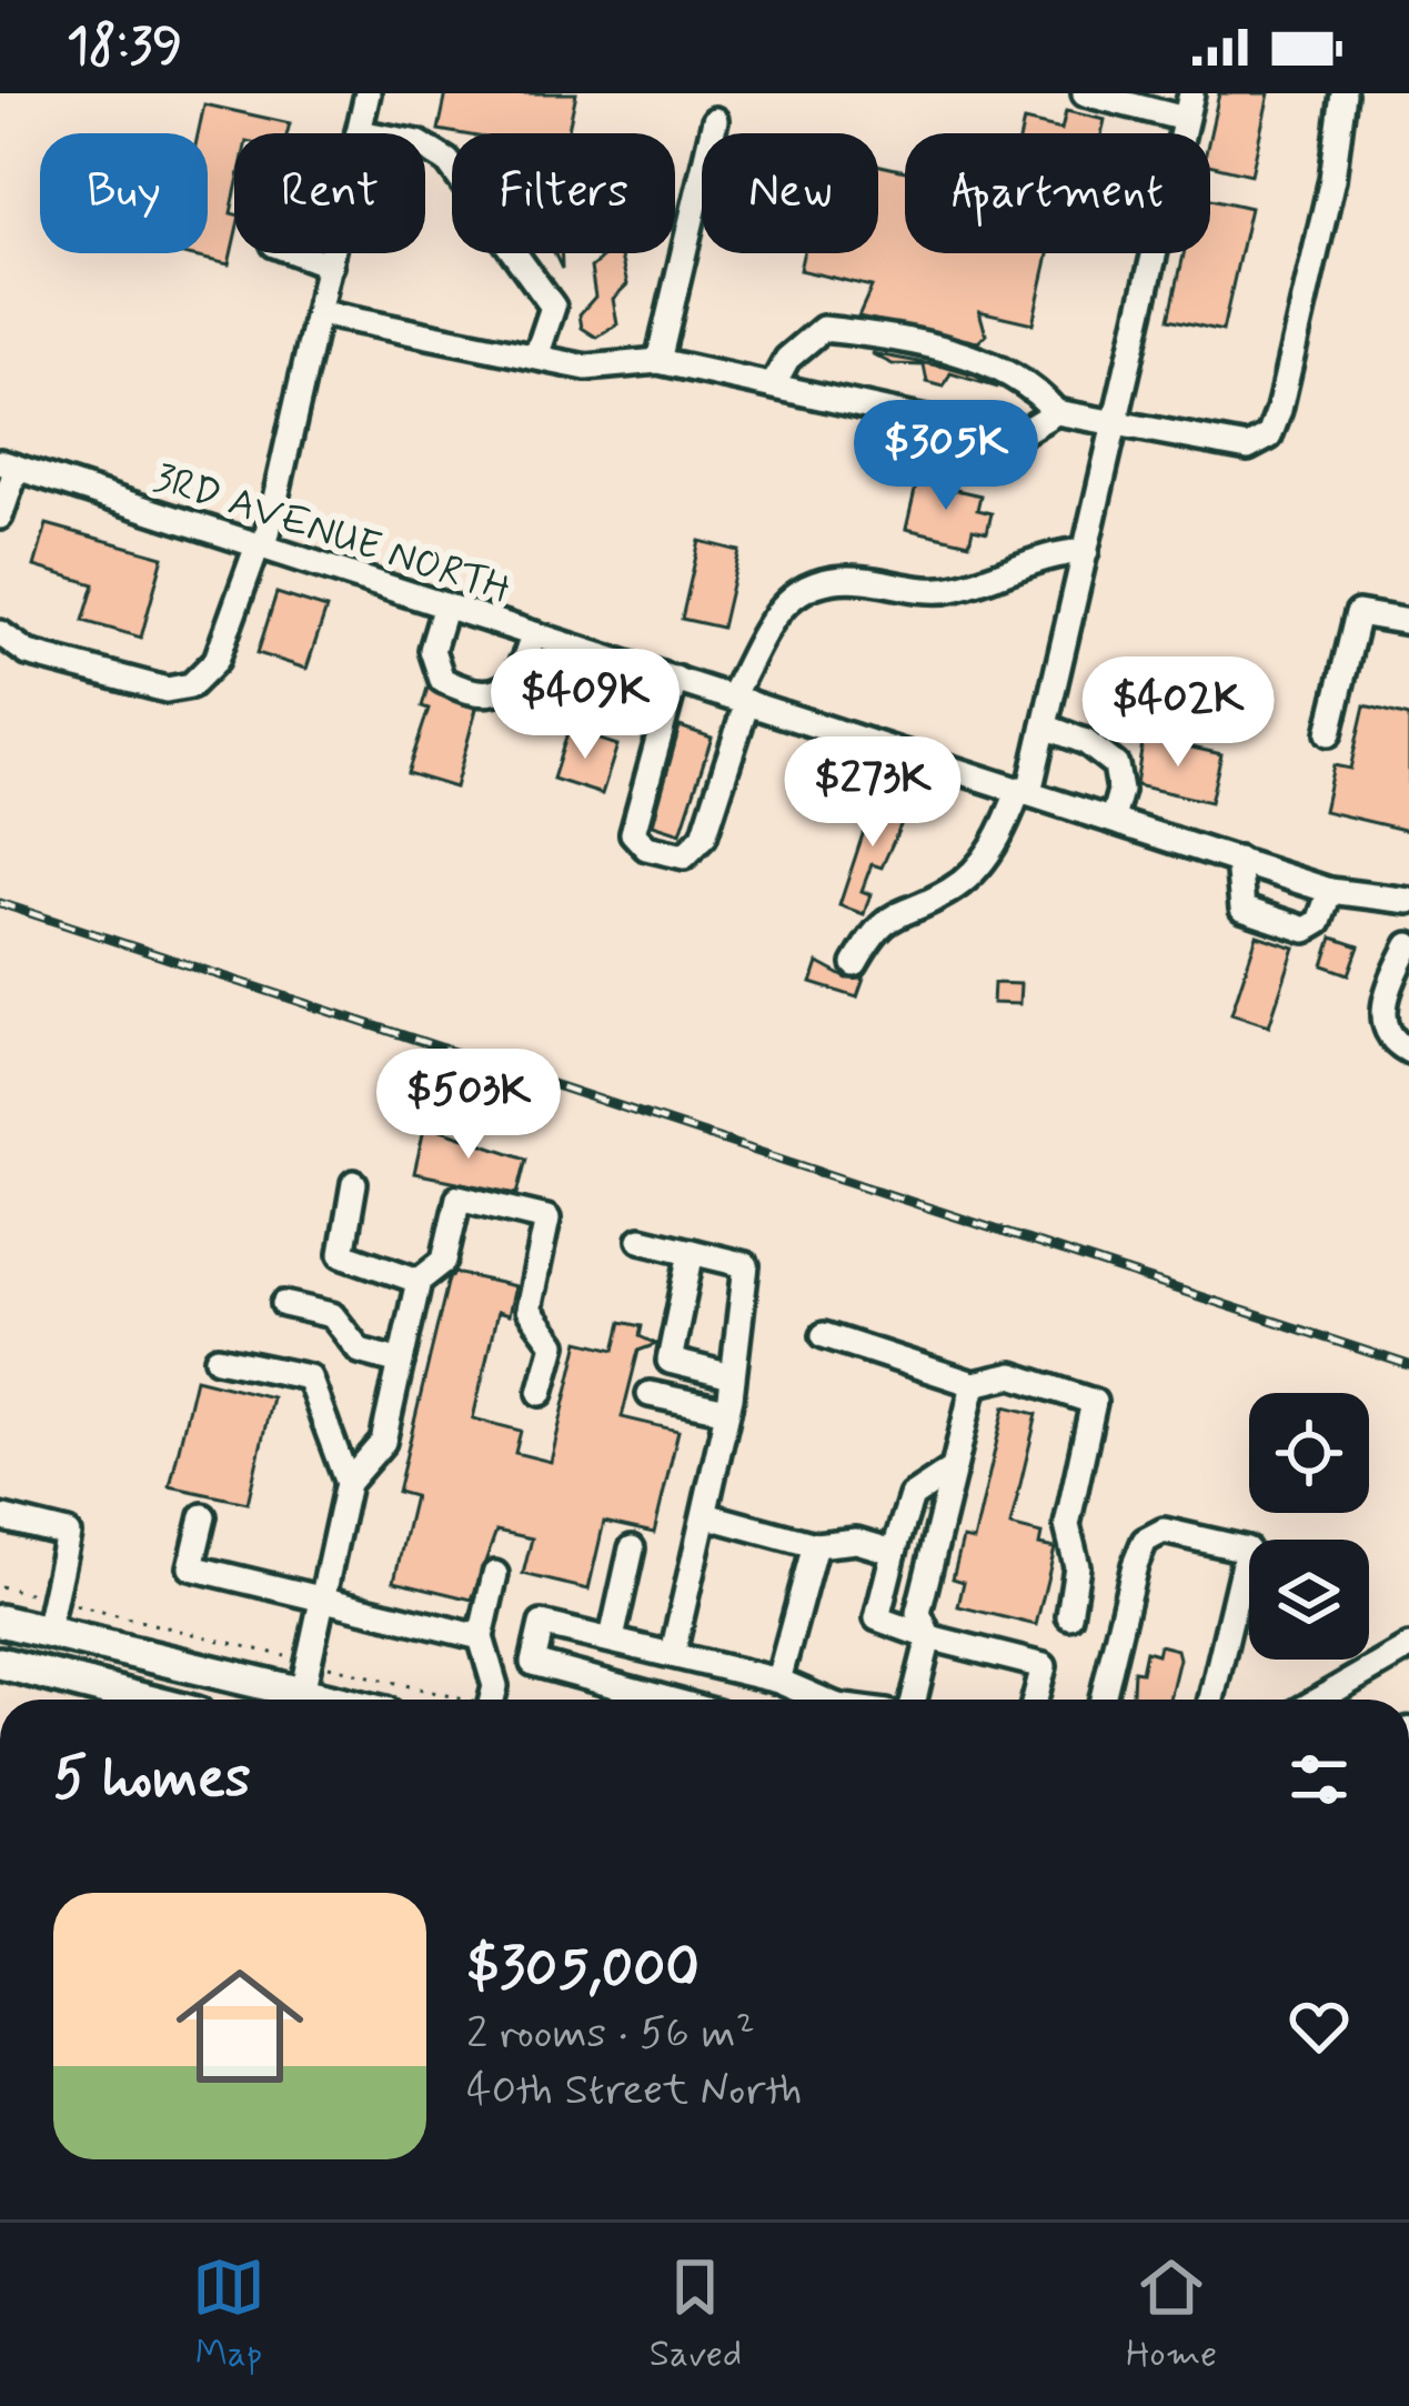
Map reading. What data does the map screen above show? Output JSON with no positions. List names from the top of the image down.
{
  "streets": {
    "street": ["3RD AVENUE NORTH"]
  },
  "page": {
    "status": "18:39",
    "chip": [
      "Buy",
      "Rent",
      "Filters",
      "New",
      "Apartment"
    ],
    "price": [
      "$305K",
      "$409K",
      "$402K",
      "$273K",
      "$503K"
    ],
    "heading": "5 homes",
    "list": [
      {
        "name": "$305,000",
        "note": "2 rooms · 56 m² · 40th Street North"
      }
    ],
    "tabs": ["Map", "Saved", "Home"]
  }
}
